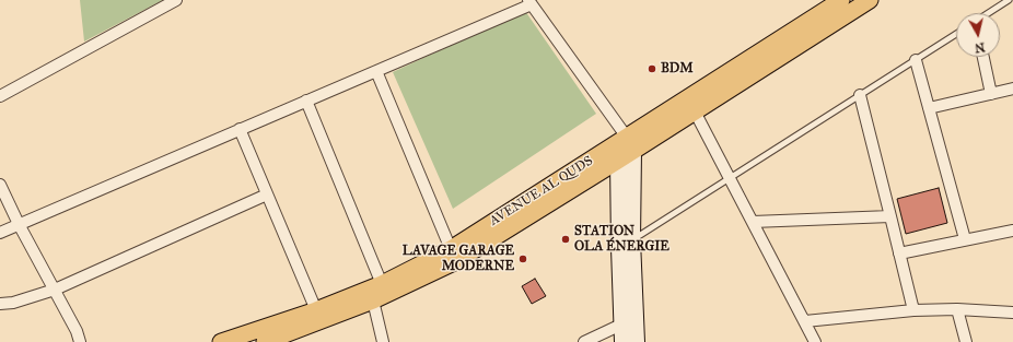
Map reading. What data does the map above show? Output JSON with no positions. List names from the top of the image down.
{
  "streets": {
    "main road": ["AVENUE AL QUDS"]
  },
  "places": ["BDM", "STATION OLA ÉNERGIE", "LAVAGE GARAGE MODERNE"],
  "north": "bottom"
}
